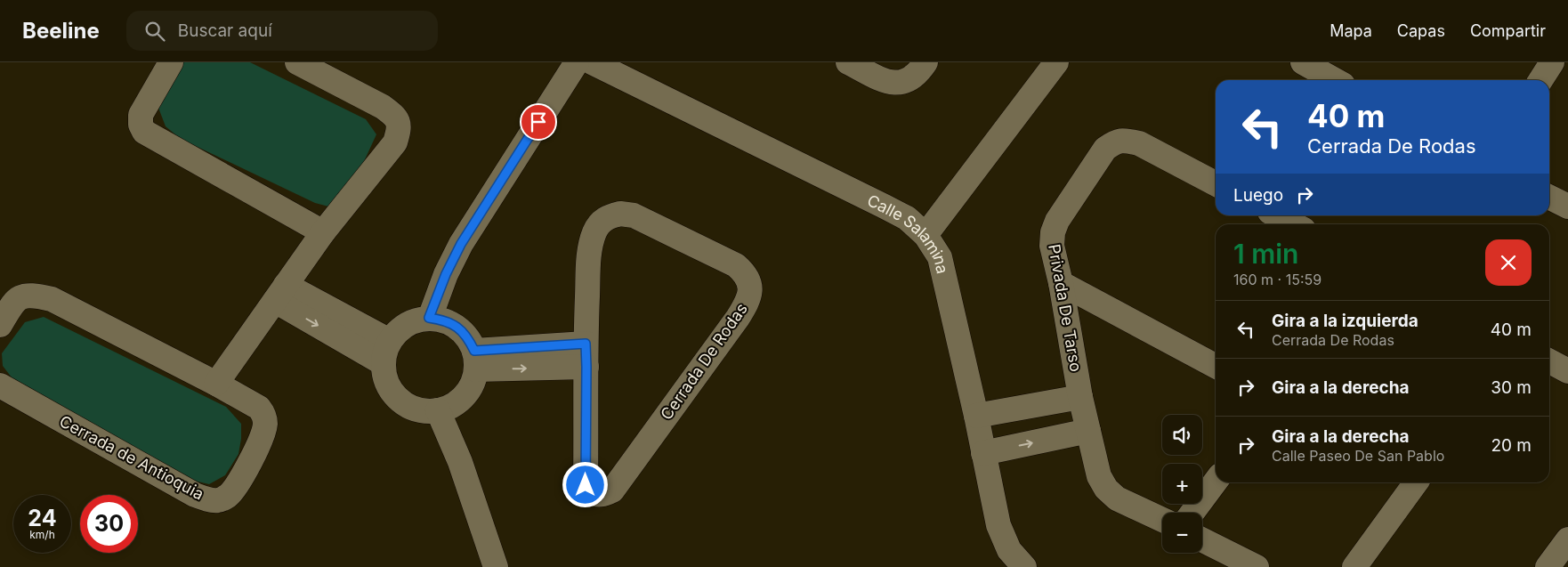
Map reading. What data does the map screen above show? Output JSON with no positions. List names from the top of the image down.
{
  "streets": {
    "street": [
      "Calle Salamina",
      "Privada De Tarso",
      "Cerrada De Rodas",
      "Cerrada de Antioquia"
    ]
  },
  "page": {
    "header": "Beeline",
    "search": "Buscar aquí",
    "nav": ["Mapa", "Capas", "Compartir"],
    "turn": ["40 m", "Cerrada De Rodas"],
    "then": "Luego",
    "heading": ["1 min", "160 m · 15:59"],
    "list": [
      {
        "name": "Gira a la izquierda",
        "note": "Cerrada De Rodas",
        "value": "40 m"
      },
      {
        "name": "Gira a la derecha",
        "value": "30 m"
      },
      {
        "name": "Gira a la derecha",
        "note": "Calle Paseo De San Pablo",
        "value": "20 m"
      }
    ],
    "map_buttons": ["+", "−"],
    "speed": "24 km/h",
    "limit": "30"
  }
}
